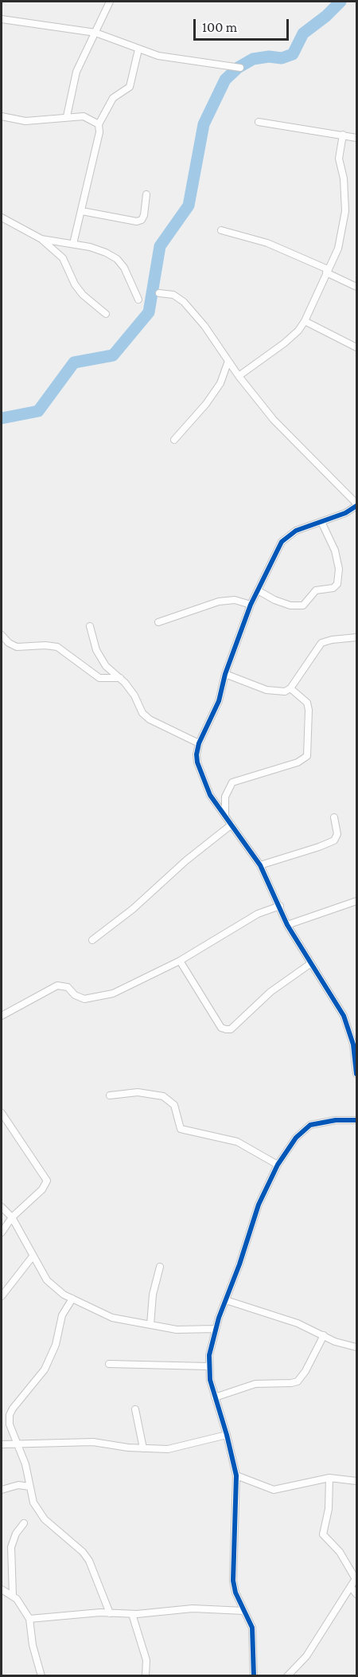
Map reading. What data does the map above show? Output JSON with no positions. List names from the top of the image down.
{
  "scale_bar": "100 m"
}
